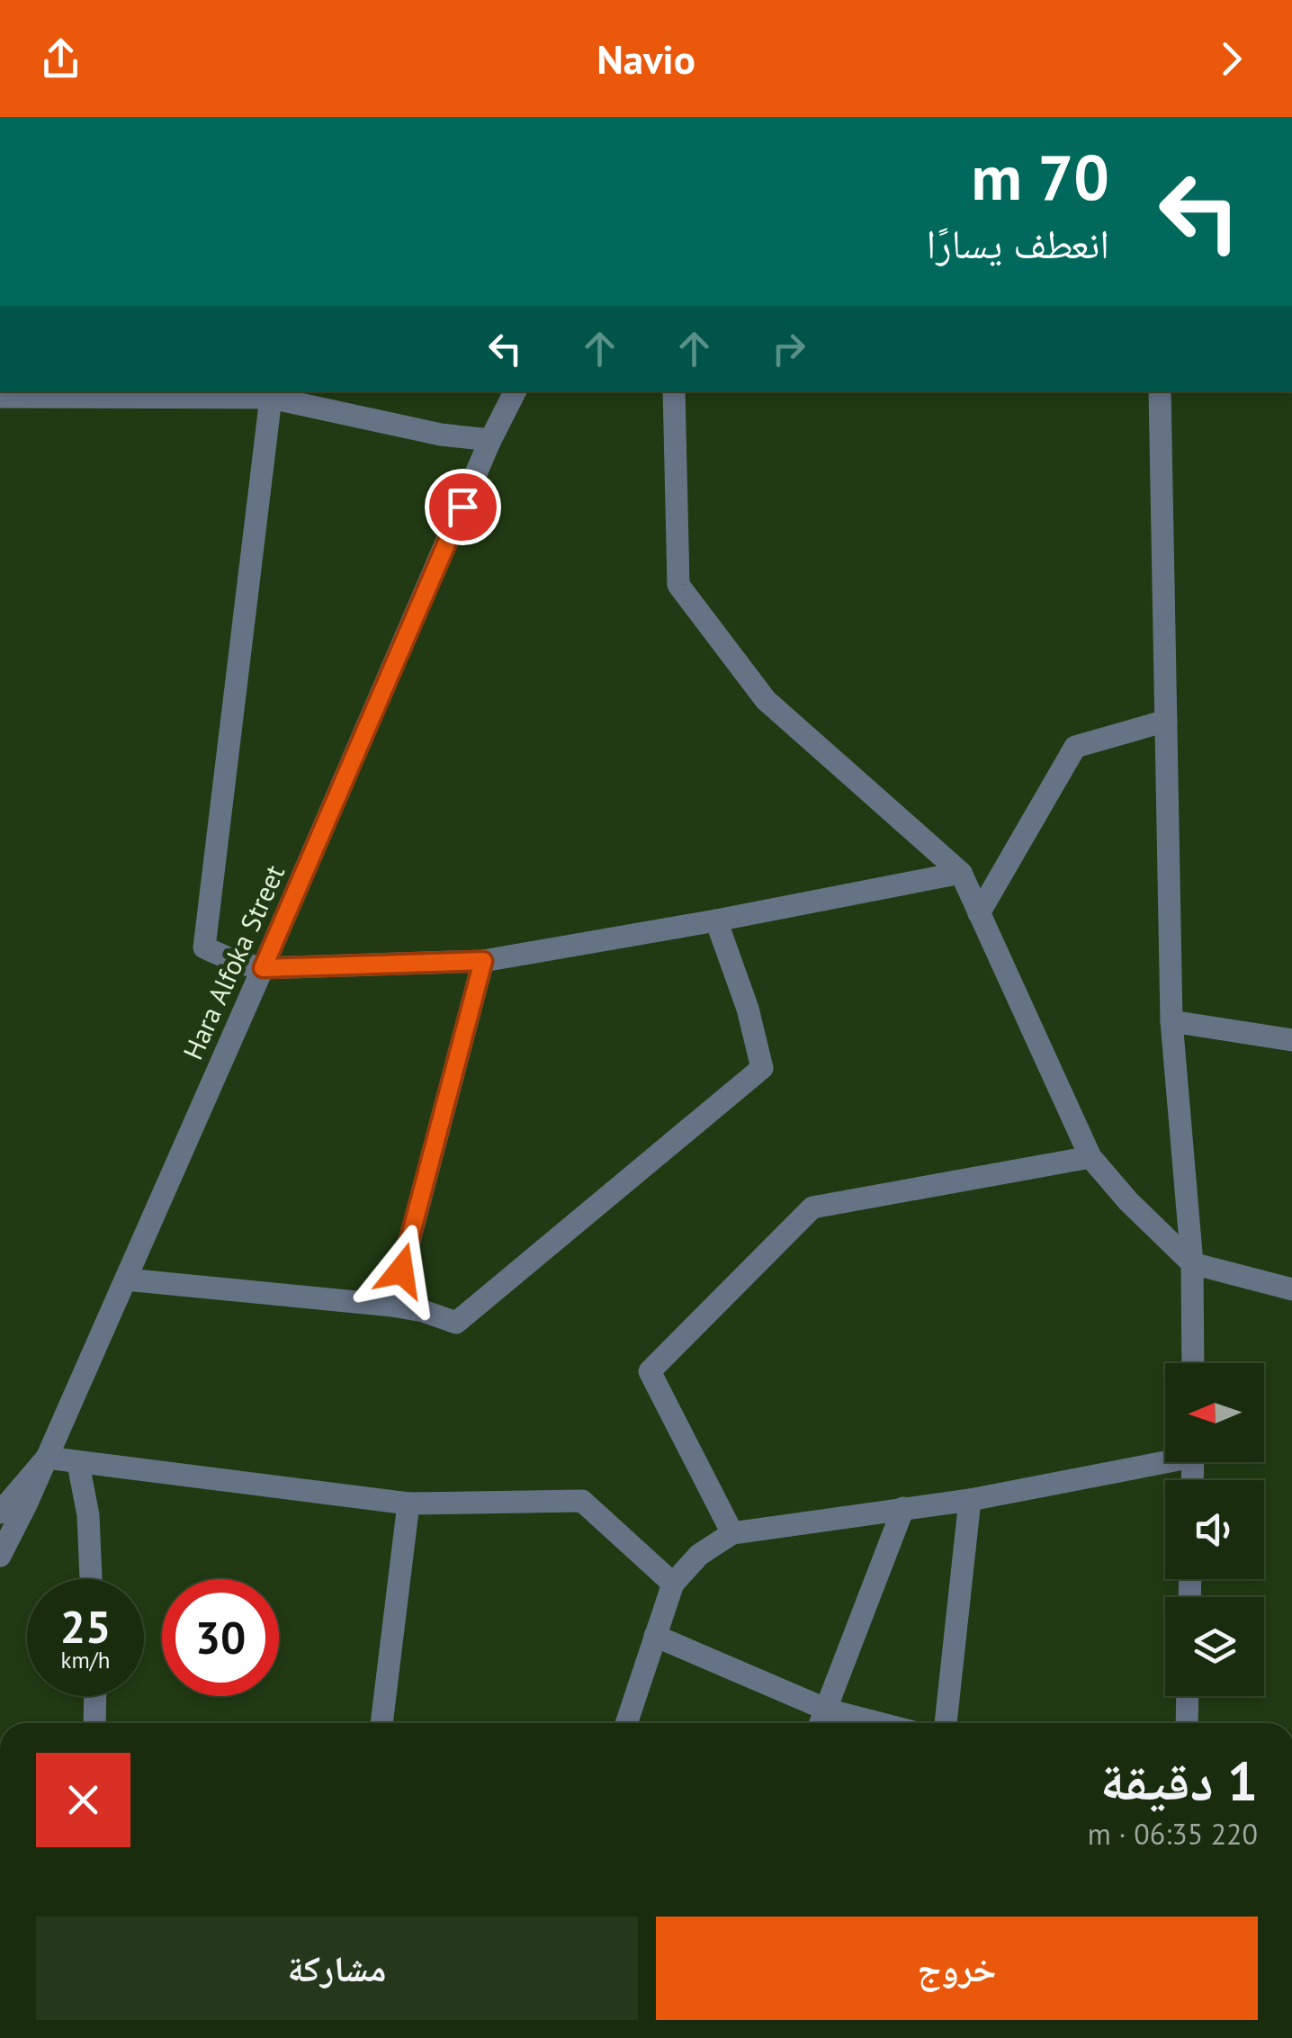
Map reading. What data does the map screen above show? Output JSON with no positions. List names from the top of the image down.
{
  "streets": {
    "street": ["Hara Alfoka Street"]
  },
  "north": "left",
  "page": {
    "header": "Navio",
    "turn": ["70 m", "انعطف يسارًا"],
    "speed": "25 km/h",
    "limit": "30",
    "heading": ["1 دقيقة", "220 m · 06:35"],
    "buttons": ["خروج", "مشاركة"]
  }
}
